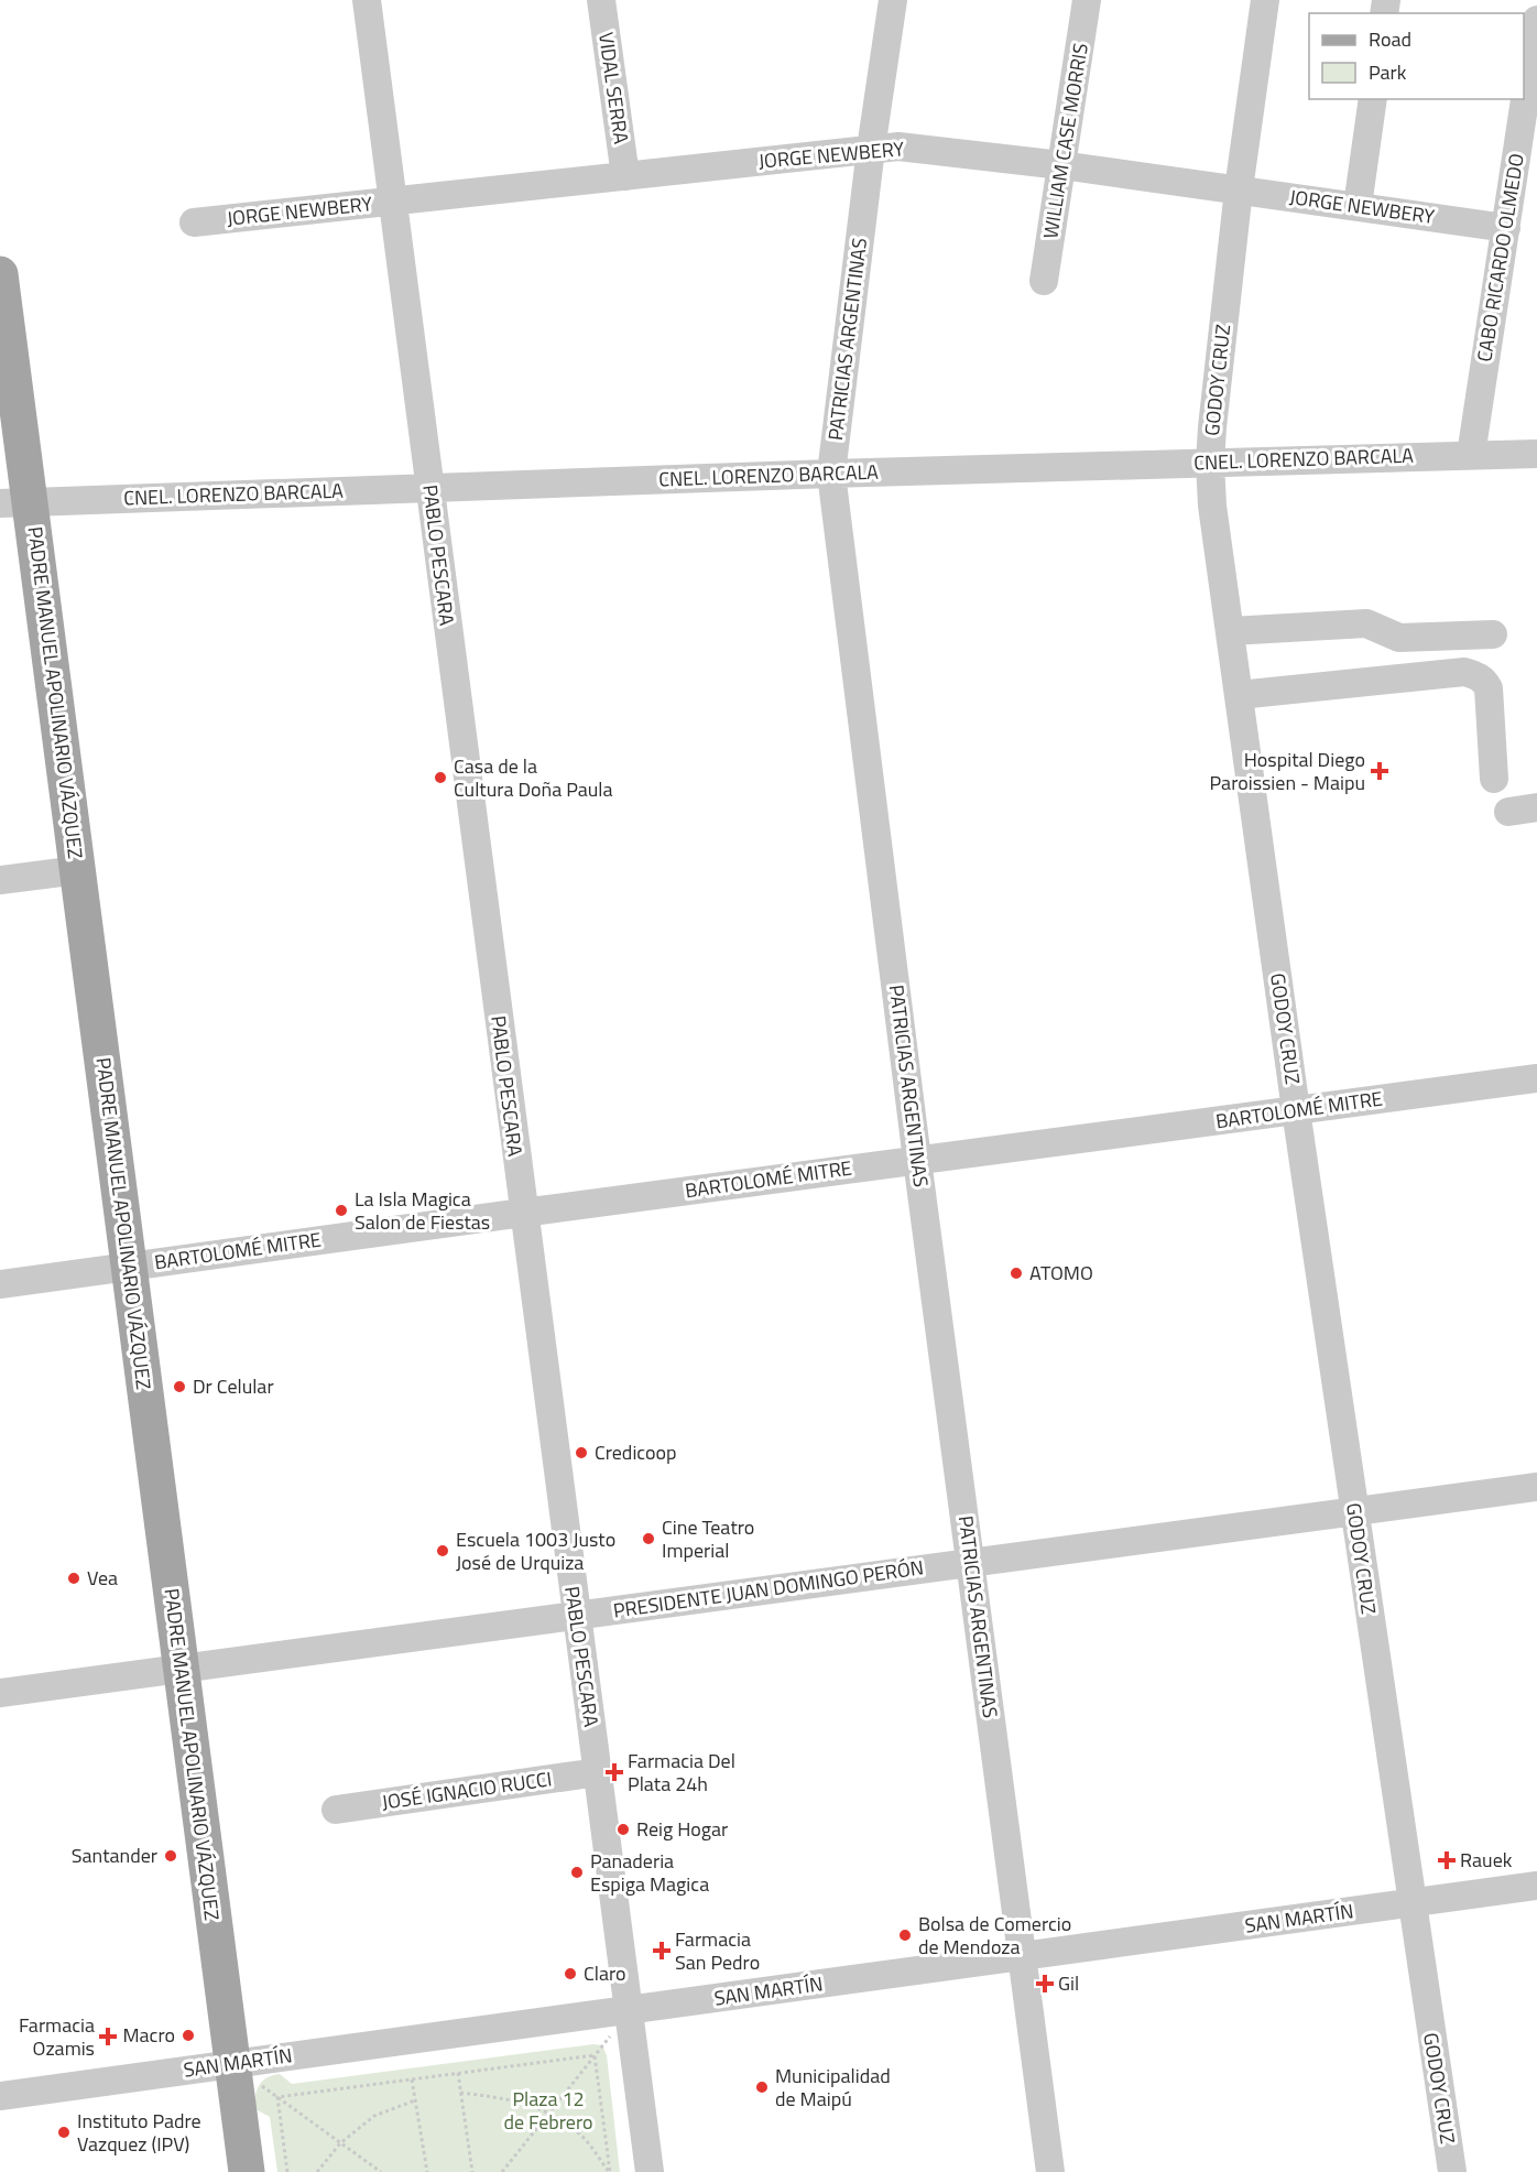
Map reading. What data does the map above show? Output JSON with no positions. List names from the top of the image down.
{
  "streets": {
    "main road": ["PADRE MANUEL APOLINARIO VÁZQUEZ"],
    "street": [
      "VIDAL SERRA",
      "WILLIAM CASE MORRIS",
      "JORGE NEWBERY",
      "CABO RICARDO OLMEDO",
      "PATRICIAS ARGENTINAS",
      "GODOY CRUZ",
      "CNEL. LORENZO BARCALA",
      "PABLO PESCARA",
      "BARTOLOMÉ MITRE",
      "PRESIDENTE JUAN DOMINGO PERÓN",
      "JOSÉ IGNACIO RUCCI",
      "SAN MARTÍN"
    ]
  },
  "crossings": [
    ["VIDAL SERRA", "JORGE NEWBERY"],
    ["WILLIAM CASE MORRIS", "JORGE NEWBERY"],
    ["JORGE NEWBERY", "CABO RICARDO OLMEDO"],
    ["JORGE NEWBERY", "PATRICIAS ARGENTINAS"],
    ["JORGE NEWBERY", "GODOY CRUZ"],
    ["JORGE NEWBERY", "PABLO PESCARA"],
    ["CABO RICARDO OLMEDO", "CNEL. LORENZO BARCALA"],
    ["PATRICIAS ARGENTINAS", "CNEL. LORENZO BARCALA"],
    ["PATRICIAS ARGENTINAS", "BARTOLOMÉ MITRE"],
    ["PATRICIAS ARGENTINAS", "PRESIDENTE JUAN DOMINGO PERÓN"],
    ["PATRICIAS ARGENTINAS", "SAN MARTÍN"],
    ["GODOY CRUZ", "CNEL. LORENZO BARCALA"],
    ["GODOY CRUZ", "BARTOLOMÉ MITRE"],
    ["GODOY CRUZ", "PRESIDENTE JUAN DOMINGO PERÓN"],
    ["GODOY CRUZ", "SAN MARTÍN"],
    ["CNEL. LORENZO BARCALA", "PABLO PESCARA"],
    ["CNEL. LORENZO BARCALA", "PADRE MANUEL APOLINARIO VÁZQUEZ"],
    ["PABLO PESCARA", "BARTOLOMÉ MITRE"],
    ["PABLO PESCARA", "PRESIDENTE JUAN DOMINGO PERÓN"],
    ["PABLO PESCARA", "JOSÉ IGNACIO RUCCI"],
    ["PABLO PESCARA", "SAN MARTÍN"],
    ["PADRE MANUEL APOLINARIO VÁZQUEZ", "BARTOLOMÉ MITRE"],
    ["PADRE MANUEL APOLINARIO VÁZQUEZ", "PRESIDENTE JUAN DOMINGO PERÓN"],
    ["PADRE MANUEL APOLINARIO VÁZQUEZ", "SAN MARTÍN"]
  ],
  "parks": ["Plaza 12 de Febrero"],
  "places": {
    "health": [
      "Hospital Diego Paroissien - Maipu",
      "Farmacia Del Plata 24h",
      "Rauek",
      "Farmacia San Pedro",
      "Gil",
      "Farmacia Ozamis"
    ],
    "other": [
      "Casa de la Cultura Doña Paula",
      "La Isla Magica Salon de Fiestas",
      "ATOMO",
      "Dr Celular",
      "Credicoop",
      "Cine Teatro Imperial",
      "Escuela 1003 Justo José de Urquiza",
      "Vea",
      "Reig Hogar",
      "Santander",
      "Panaderia Espiga Magica",
      "Bolsa de Comercio de Mendoza",
      "Claro",
      "Macro",
      "Municipalidad de Maipú",
      "Instituto Padre Vazquez (IPV)"
    ]
  },
  "legend": ["Road", "Park"]
}
